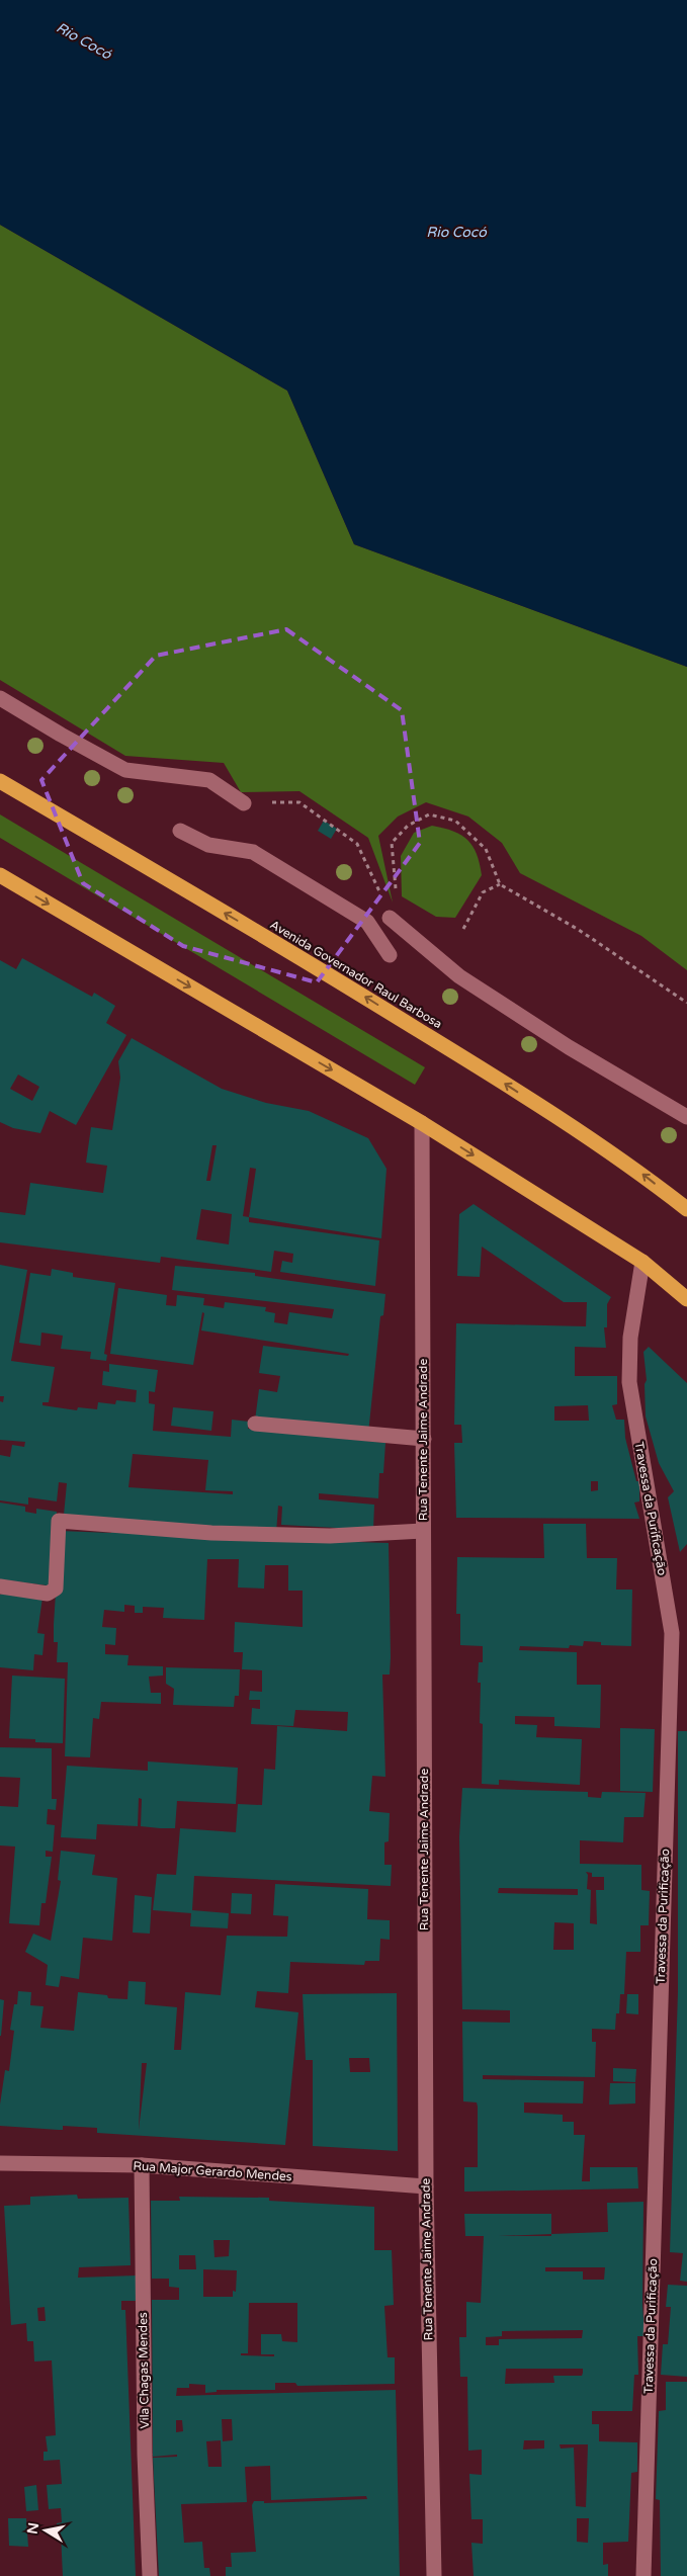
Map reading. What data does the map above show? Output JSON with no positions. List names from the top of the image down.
{
  "streets": {
    "highway": ["Avenida Governador Raul Barbosa"],
    "street": [
      "Rua Tenente Jaime Andrade",
      "Travessa da Purificação",
      "Rua Major Gerardo Mendes",
      "Vila Chagas Mendes"
    ]
  },
  "crossings": [
    ["Rua Tenente Jaime Andrade", "Rua Major Gerardo Mendes"],
    ["Rua Major Gerardo Mendes", "Vila Chagas Mendes"]
  ],
  "water": ["Rio Cocó"],
  "north": "left"
}
